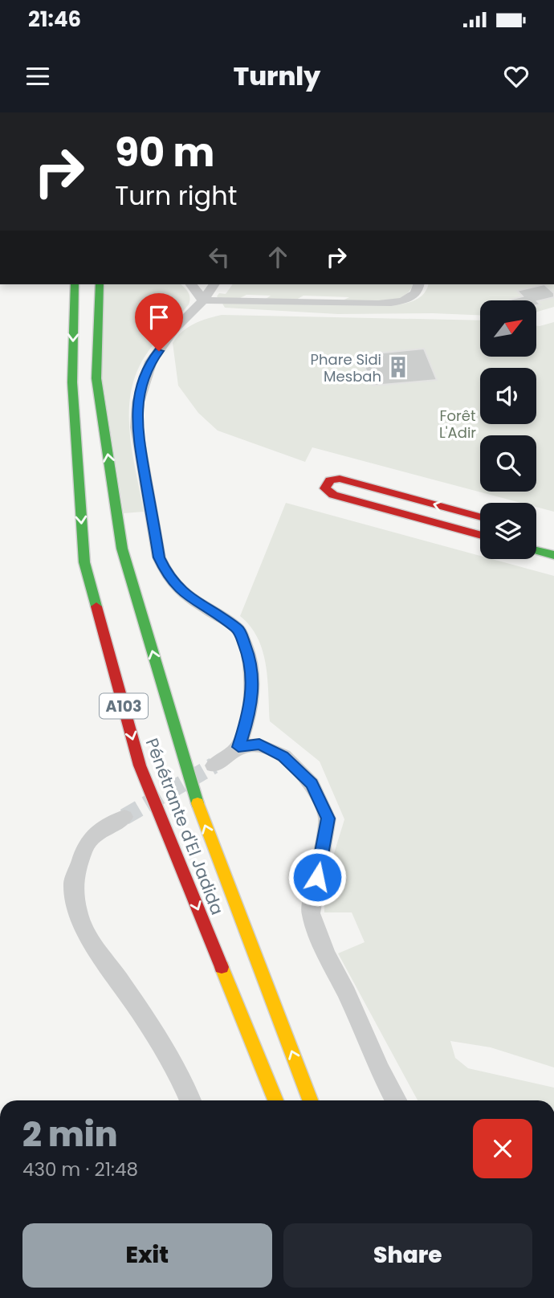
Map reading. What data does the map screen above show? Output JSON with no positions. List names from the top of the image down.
{
  "streets": {
    "main road": ["A103", "Pénétrante d'El Jadida"]
  },
  "parks": ["Forêt L'Adir"],
  "places": {
    "building": ["Phare Sidi Mesbah"]
  },
  "north": "top right",
  "page": {
    "status": "21:46",
    "header": "Turnly",
    "turn": ["90 m", "Turn right"],
    "heading": ["2 min", "430 m · 21:48"],
    "buttons": ["Exit", "Share"]
  }
}
